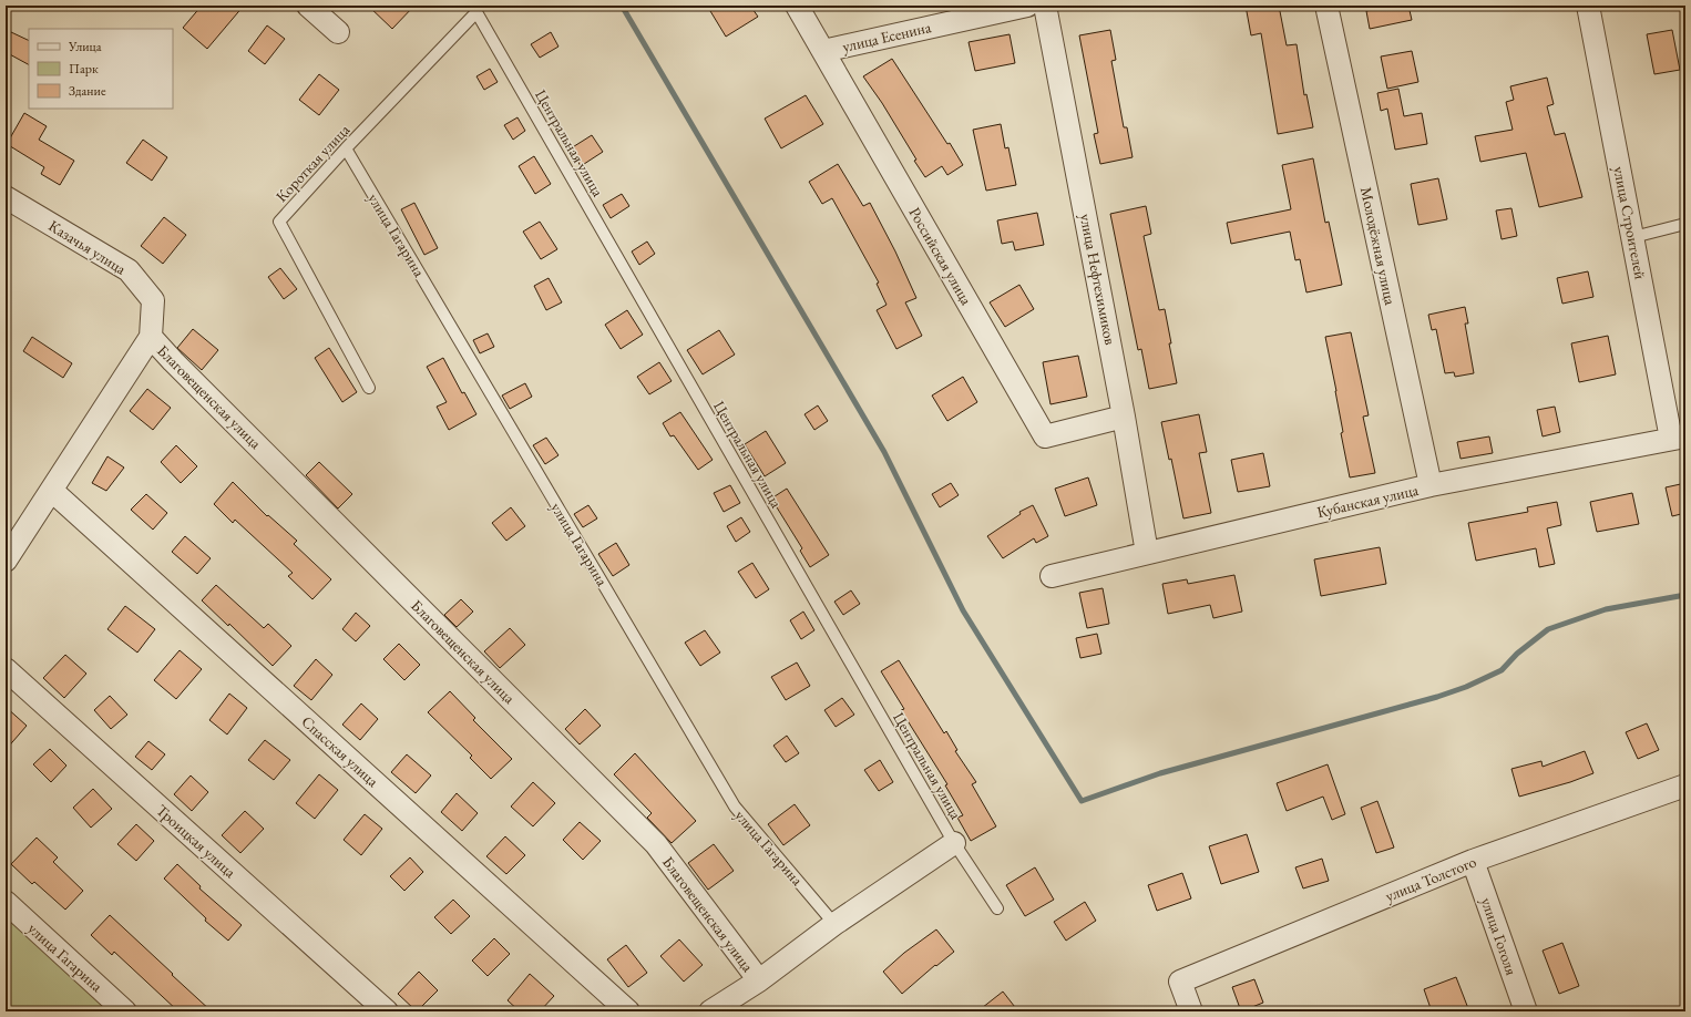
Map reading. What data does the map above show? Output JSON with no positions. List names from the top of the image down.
{
  "streets": {
    "street": [
      "улица Есенина",
      "улица Строителей",
      "улица Гагарина",
      "Молодёжная улица",
      "Казачья улица",
      "Российская улица",
      "улица Нефтехимиков",
      "Благовещенская улица",
      "Кубанская улица",
      "Спасская улица",
      "Троицкая улица",
      "улица Толстого",
      "улица Гоголя"
    ],
    "lane": ["Центральная улица", "Короткая улица"]
  },
  "crossings": [
    ["улица Есенина", "Российская улица"],
    ["Центральная улица", "Короткая улица"],
    ["Короткая улица", "улица Гагарина"],
    ["улица Строителей", "Кубанская улица"],
    ["Молодёжная улица", "Кубанская улица"],
    ["Казачья улица", "Благовещенская улица"],
    ["Российская улица", "улица Нефтехимиков"],
    ["улица Нефтехимиков", "Кубанская улица"],
    ["улица Толстого", "улица Гоголя"]
  ],
  "legend": ["Улица", "Парк", "Здание"]
}
